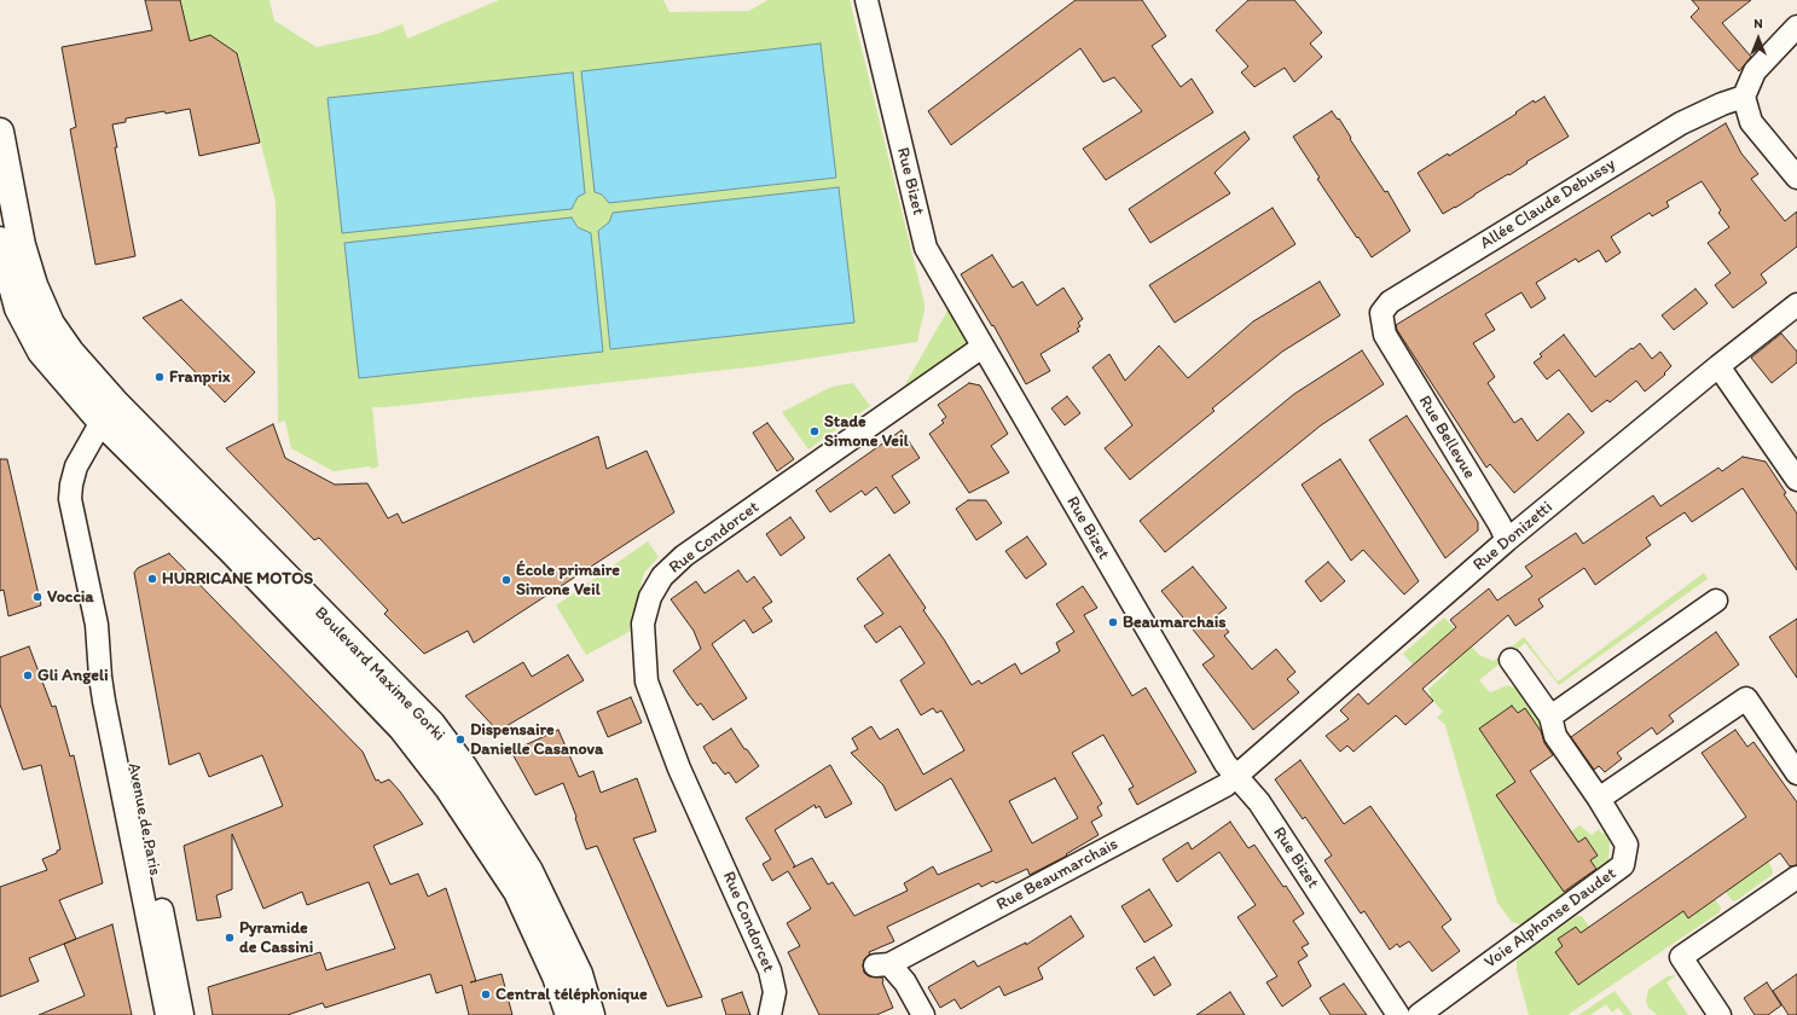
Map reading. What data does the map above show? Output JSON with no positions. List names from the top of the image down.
{
  "streets": {
    "main road": ["Boulevard Maxime Gorki"],
    "street": [
      "Rue Bizet",
      "Allée Claude Debussy",
      "Rue Bellevue",
      "Rue Donizetti",
      "Rue Condorcet",
      "Avenue de Paris",
      "Rue Beaumarchais",
      "Voie Alphonse Daudet"
    ]
  },
  "crossings": [
    ["Rue Bizet", "Rue Donizetti"],
    ["Rue Bizet", "Rue Condorcet"],
    ["Rue Bizet", "Rue Beaumarchais"],
    ["Allée Claude Debussy", "Rue Bellevue"],
    ["Rue Bellevue", "Rue Donizetti"],
    ["Rue Donizetti", "Rue Beaumarchais"],
    ["Boulevard Maxime Gorki", "Avenue de Paris"]
  ],
  "places": [
    "Franprix",
    "Stade Simone Veil",
    "HURRICANE MOTOS",
    "École primaire Simone Veil",
    "Voccia",
    "Beaumarchais",
    "Gli Angeli",
    "Dispensaire Danielle Casanova",
    "Pyramide de Cassini",
    "Central téléphonique"
  ],
  "north": "top"
}
